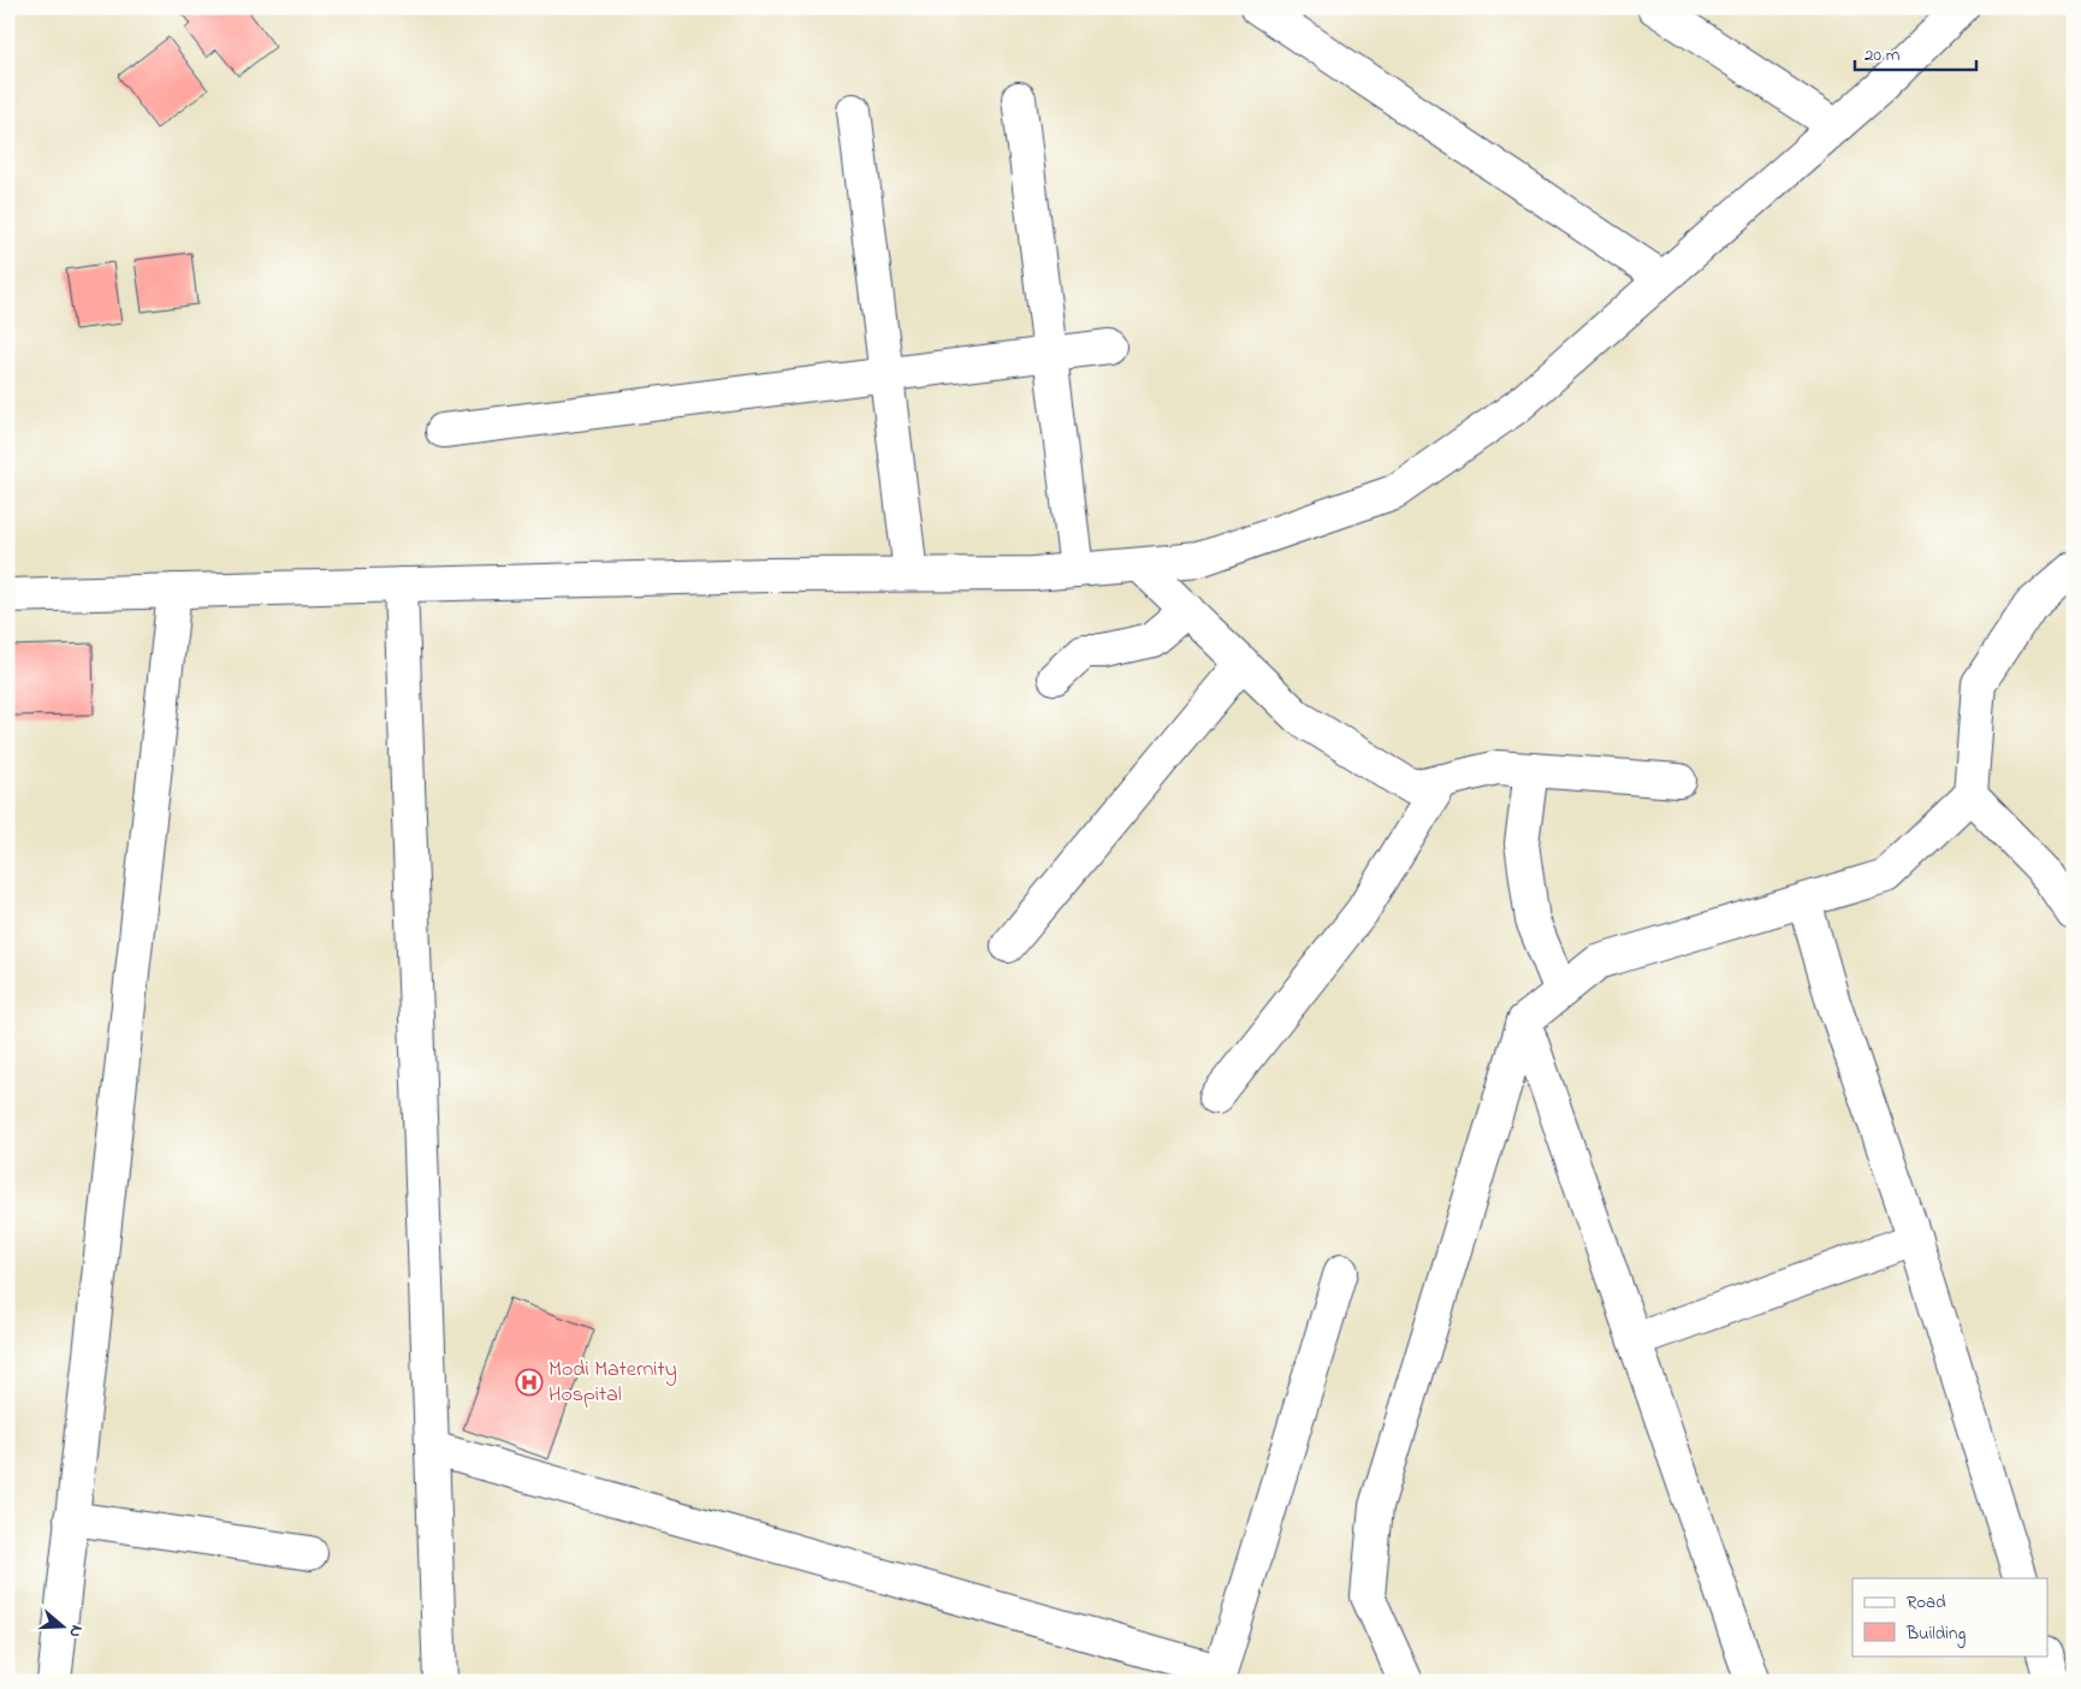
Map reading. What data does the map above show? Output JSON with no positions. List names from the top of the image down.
{
  "places": {
    "hospital": ["Modi Maternity Hospital"]
  },
  "legend": ["Road", "Building"],
  "scale_bar": "20 m",
  "north": "right"
}
